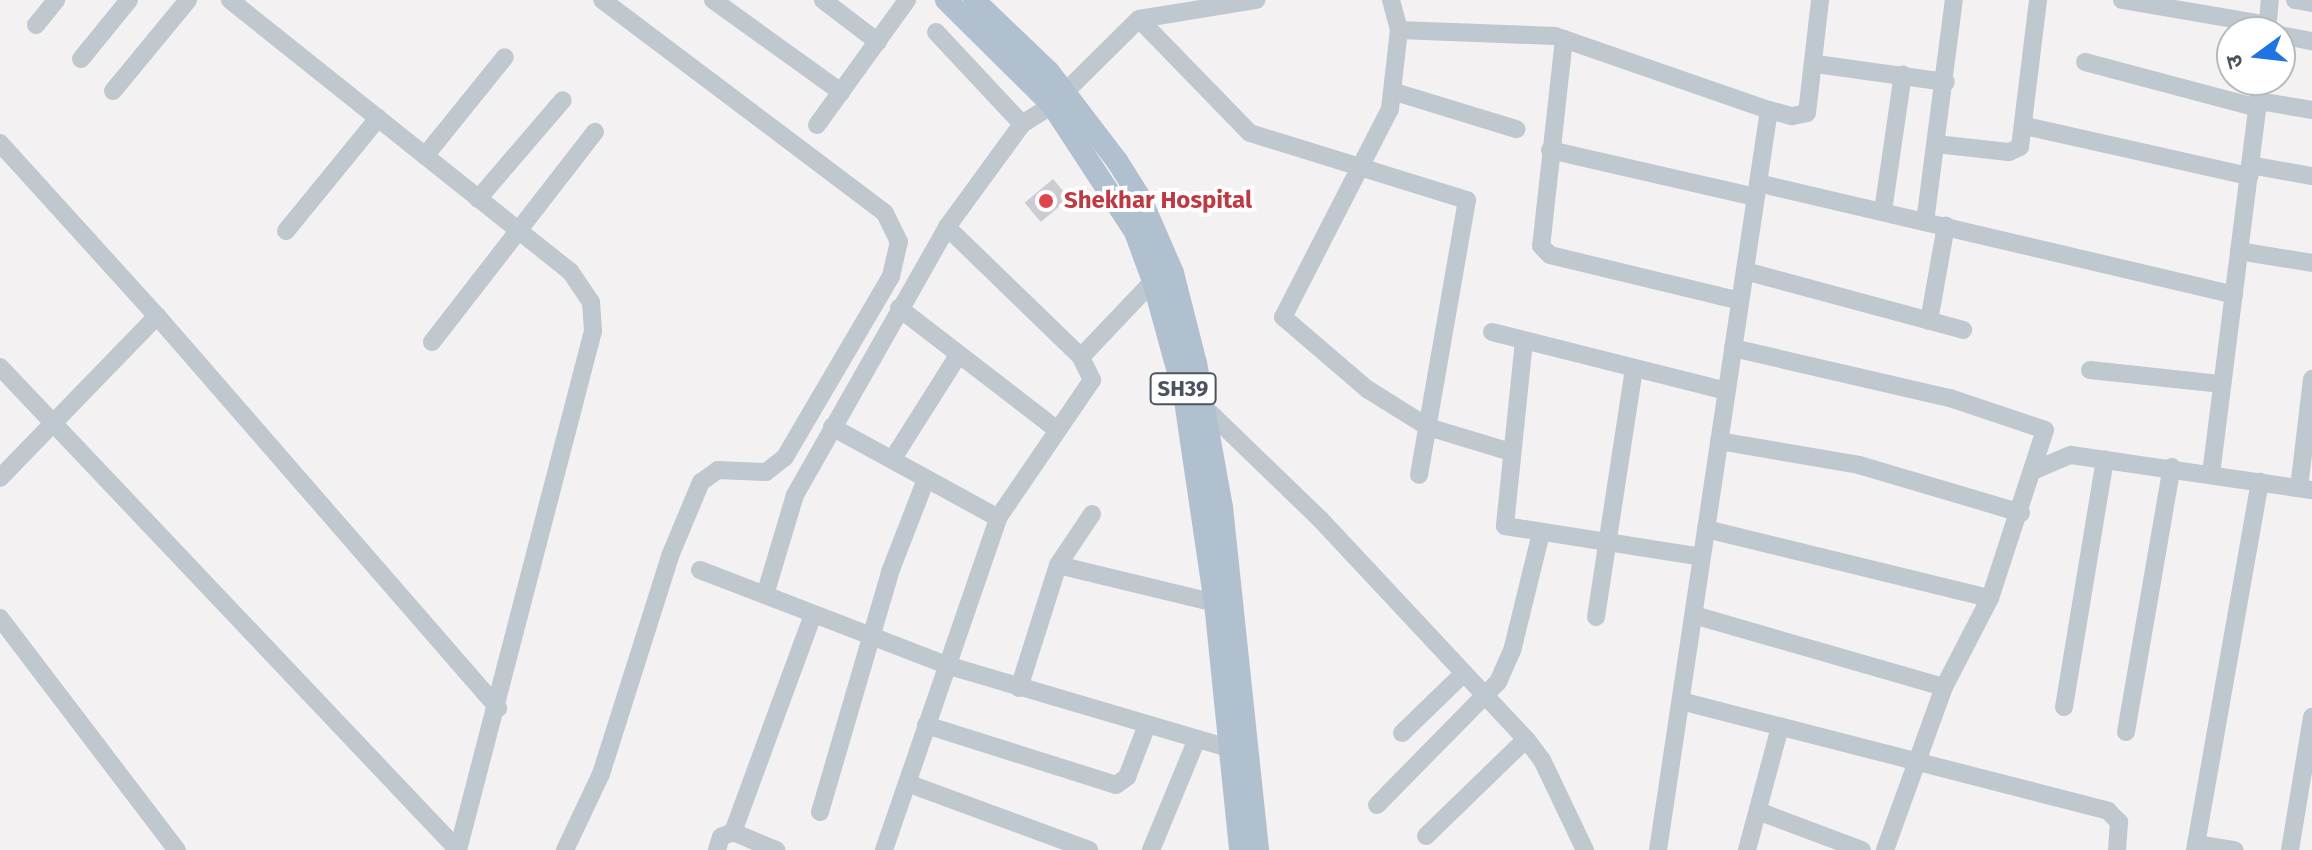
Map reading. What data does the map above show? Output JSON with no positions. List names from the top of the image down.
{
  "streets": {
    "main road": ["SH39"]
  },
  "places": ["Shekhar Hospital"],
  "north": "left"
}
